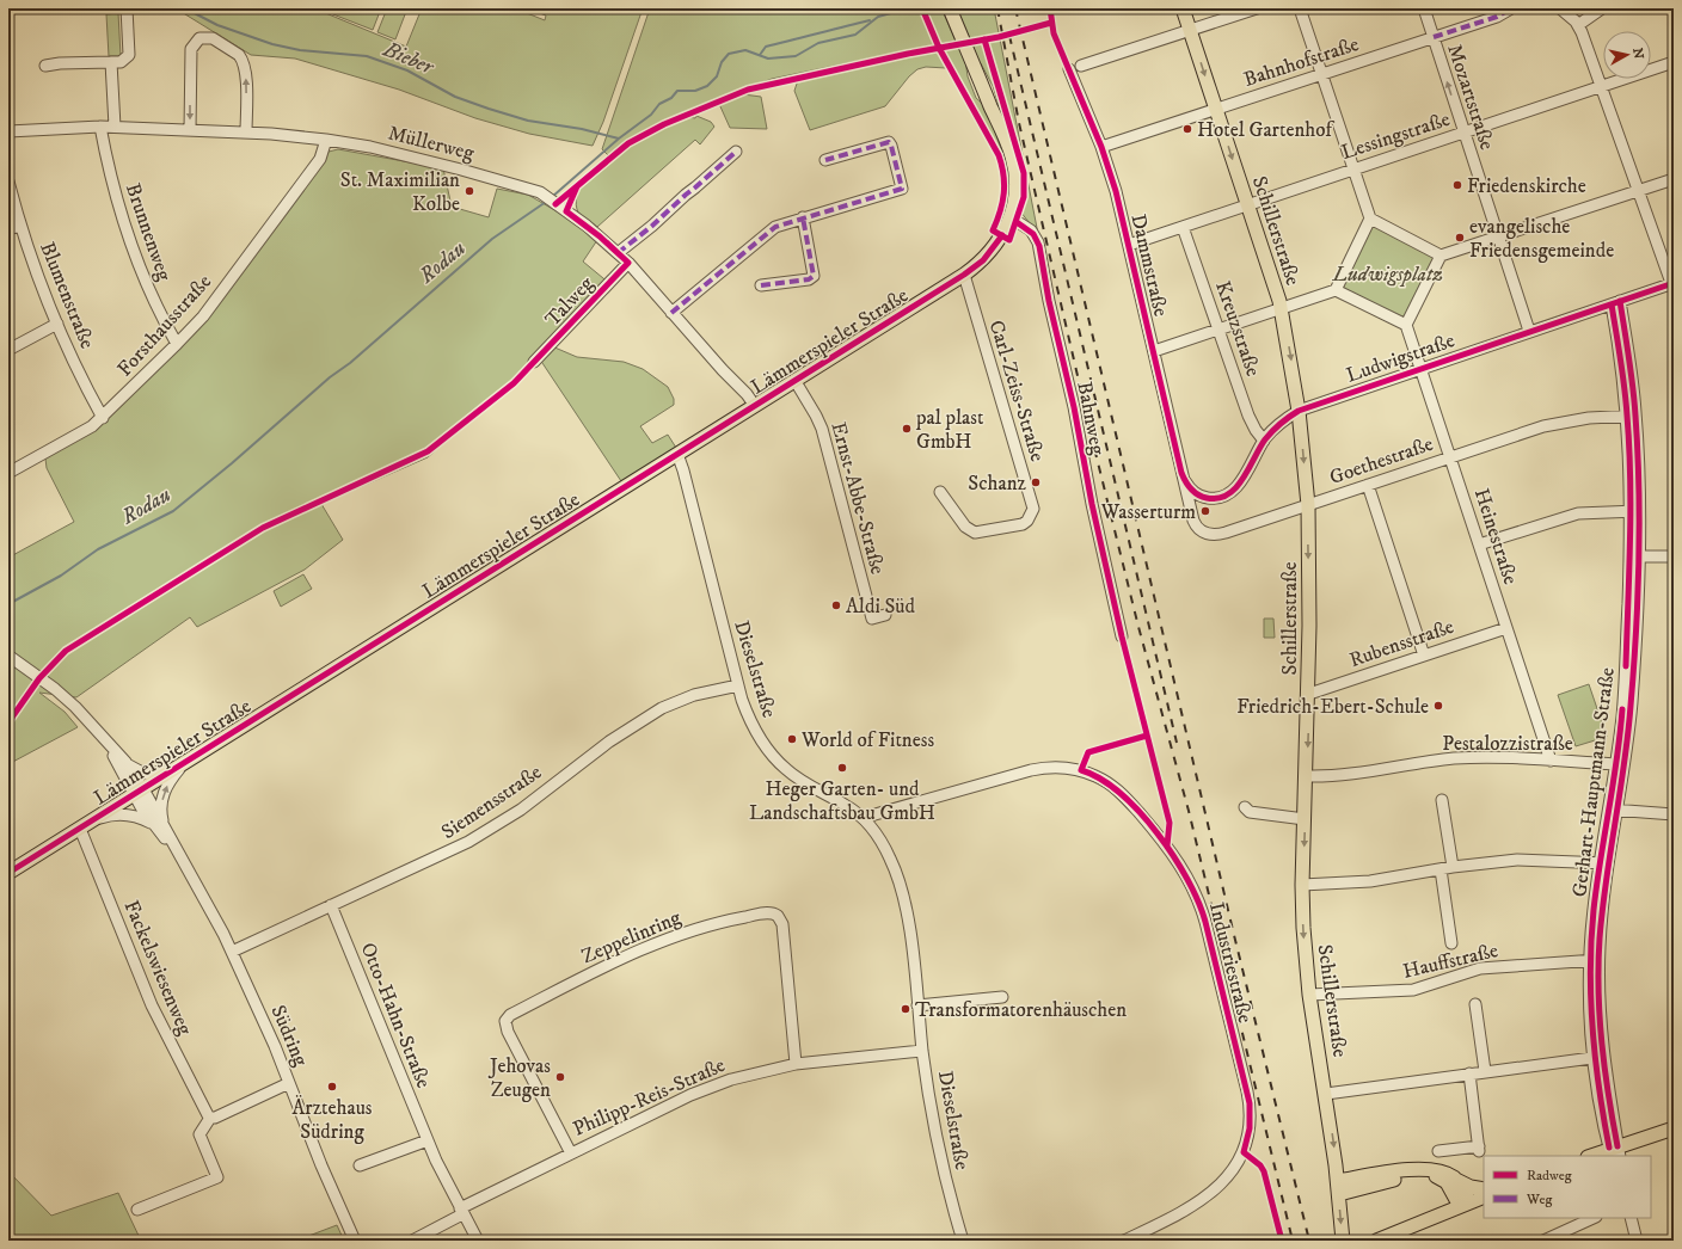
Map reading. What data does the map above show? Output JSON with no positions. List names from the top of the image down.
{
  "streets": {
    "main road": ["Schillerstraße", "Lämmerspieler Straße"],
    "street": [
      "Bahnhofstraße",
      "Mozartstraße",
      "Lessingstraße",
      "Müllerweg",
      "Brunnenweg",
      "Dammstraße",
      "Blumenstraße",
      "Talweg",
      "Forsthausstraße",
      "Kreuzstraße",
      "Ludwigstraße",
      "Carl-Zeiss-Straße",
      "Bahnweg",
      "Goethestraße",
      "Ernst-Abbe-Straße",
      "Heinestraße",
      "Rubensstraße",
      "Dieselstraße",
      "Pestalozzistraße",
      "Gerhart-Hauptmann-Straße",
      "Siemensstraße",
      "Zeppelinring",
      "Hauffstraße",
      "Industriestraße",
      "Fackelswiesenweg",
      "Otto-Hahn-Straße",
      "Südring",
      "Philipp-Reis-Straße"
    ]
  },
  "crossings": [
    ["Bahnhofstraße", "Mozartstraße"],
    ["Bahnhofstraße", "Schillerstraße"],
    ["Bahnhofstraße", "Dammstraße"],
    ["Mozartstraße", "Lessingstraße"],
    ["Mozartstraße", "Ludwigstraße"],
    ["Lessingstraße", "Schillerstraße"],
    ["Lessingstraße", "Dammstraße"],
    ["Lessingstraße", "Kreuzstraße"],
    ["Müllerweg", "Brunnenweg"],
    ["Müllerweg", "Talweg"],
    ["Müllerweg", "Forsthausstraße"],
    ["Müllerweg", "Lämmerspieler Straße"],
    ["Schillerstraße", "Ludwigstraße"],
    ["Schillerstraße", "Goethestraße"],
    ["Schillerstraße", "Rubensstraße"],
    ["Schillerstraße", "Pestalozzistraße"],
    ["Schillerstraße", "Hauffstraße"],
    ["Brunnenweg", "Forsthausstraße"],
    ["Dammstraße", "Ludwigstraße"],
    ["Dammstraße", "Goethestraße"],
    ["Blumenstraße", "Forsthausstraße"],
    ["Kreuzstraße", "Ludwigstraße"],
    ["Lämmerspieler Straße", "Carl-Zeiss-Straße"],
    ["Lämmerspieler Straße", "Bahnweg"],
    ["Lämmerspieler Straße", "Ernst-Abbe-Straße"],
    ["Lämmerspieler Straße", "Dieselstraße"],
    ["Lämmerspieler Straße", "Fackelswiesenweg"],
    ["Lämmerspieler Straße", "Südring"],
    ["Ludwigstraße", "Goethestraße"],
    ["Ludwigstraße", "Heinestraße"],
    ["Ludwigstraße", "Gerhart-Hauptmann-Straße"],
    ["Goethestraße", "Heinestraße"],
    ["Goethestraße", "Gerhart-Hauptmann-Straße"],
    ["Heinestraße", "Rubensstraße"],
    ["Heinestraße", "Pestalozzistraße"],
    ["Dieselstraße", "Siemensstraße"],
    ["Dieselstraße", "Industriestraße"],
    ["Dieselstraße", "Philipp-Reis-Straße"],
    ["Pestalozzistraße", "Gerhart-Hauptmann-Straße"],
    ["Gerhart-Hauptmann-Straße", "Hauffstraße"],
    ["Siemensstraße", "Otto-Hahn-Straße"],
    ["Siemensstraße", "Südring"],
    ["Zeppelinring", "Philipp-Reis-Straße"],
    ["Otto-Hahn-Straße", "Philipp-Reis-Straße"]
  ],
  "one_way": ["Schillerstraße"],
  "water": ["Bieber", "Rodau"],
  "parks": ["Ludwigsplatz"],
  "places": [
    "Hotel Gartenhof",
    "Friedenskirche",
    "St. Maximilian Kolbe",
    "evangelische Friedensgemeinde",
    "pal plast GmbH",
    "Schanz",
    "Wasserturm",
    "Aldi Süd",
    "Friedrich-Ebert-Schule",
    "World of Fitness",
    "Heger Garten- und Landschaftsbau GmbH",
    "Transformatorenhäuschen",
    "Jehovas Zeugen",
    "Ärztehaus Südring"
  ],
  "legend": ["Radweg", "Weg"],
  "north": "right"
}
